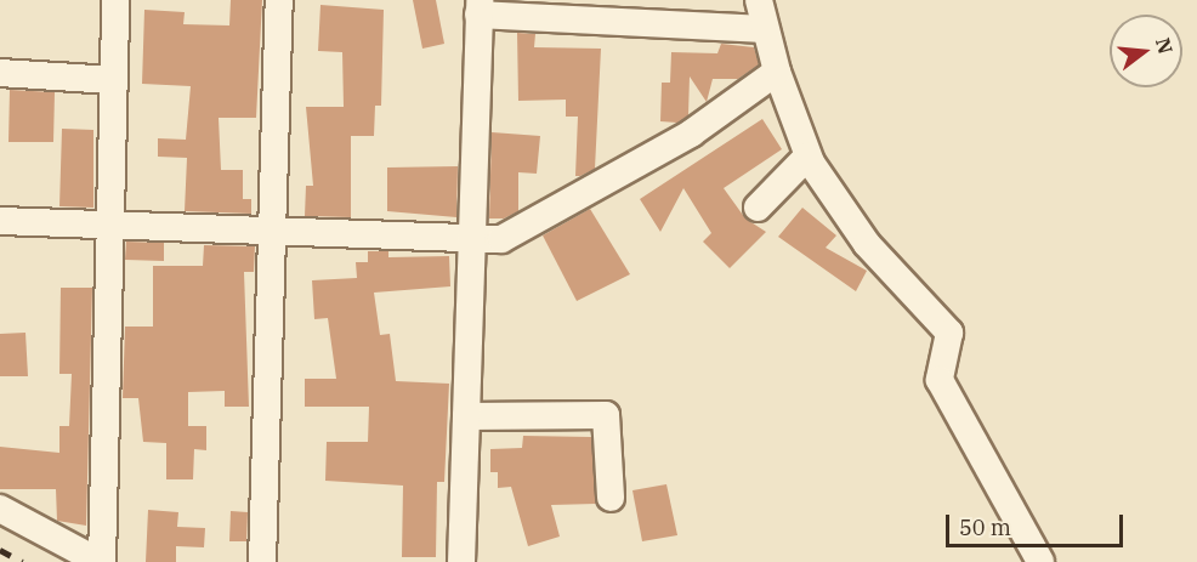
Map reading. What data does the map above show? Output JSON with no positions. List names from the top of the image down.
{
  "scale_bar": "50 m",
  "north": "right"
}
